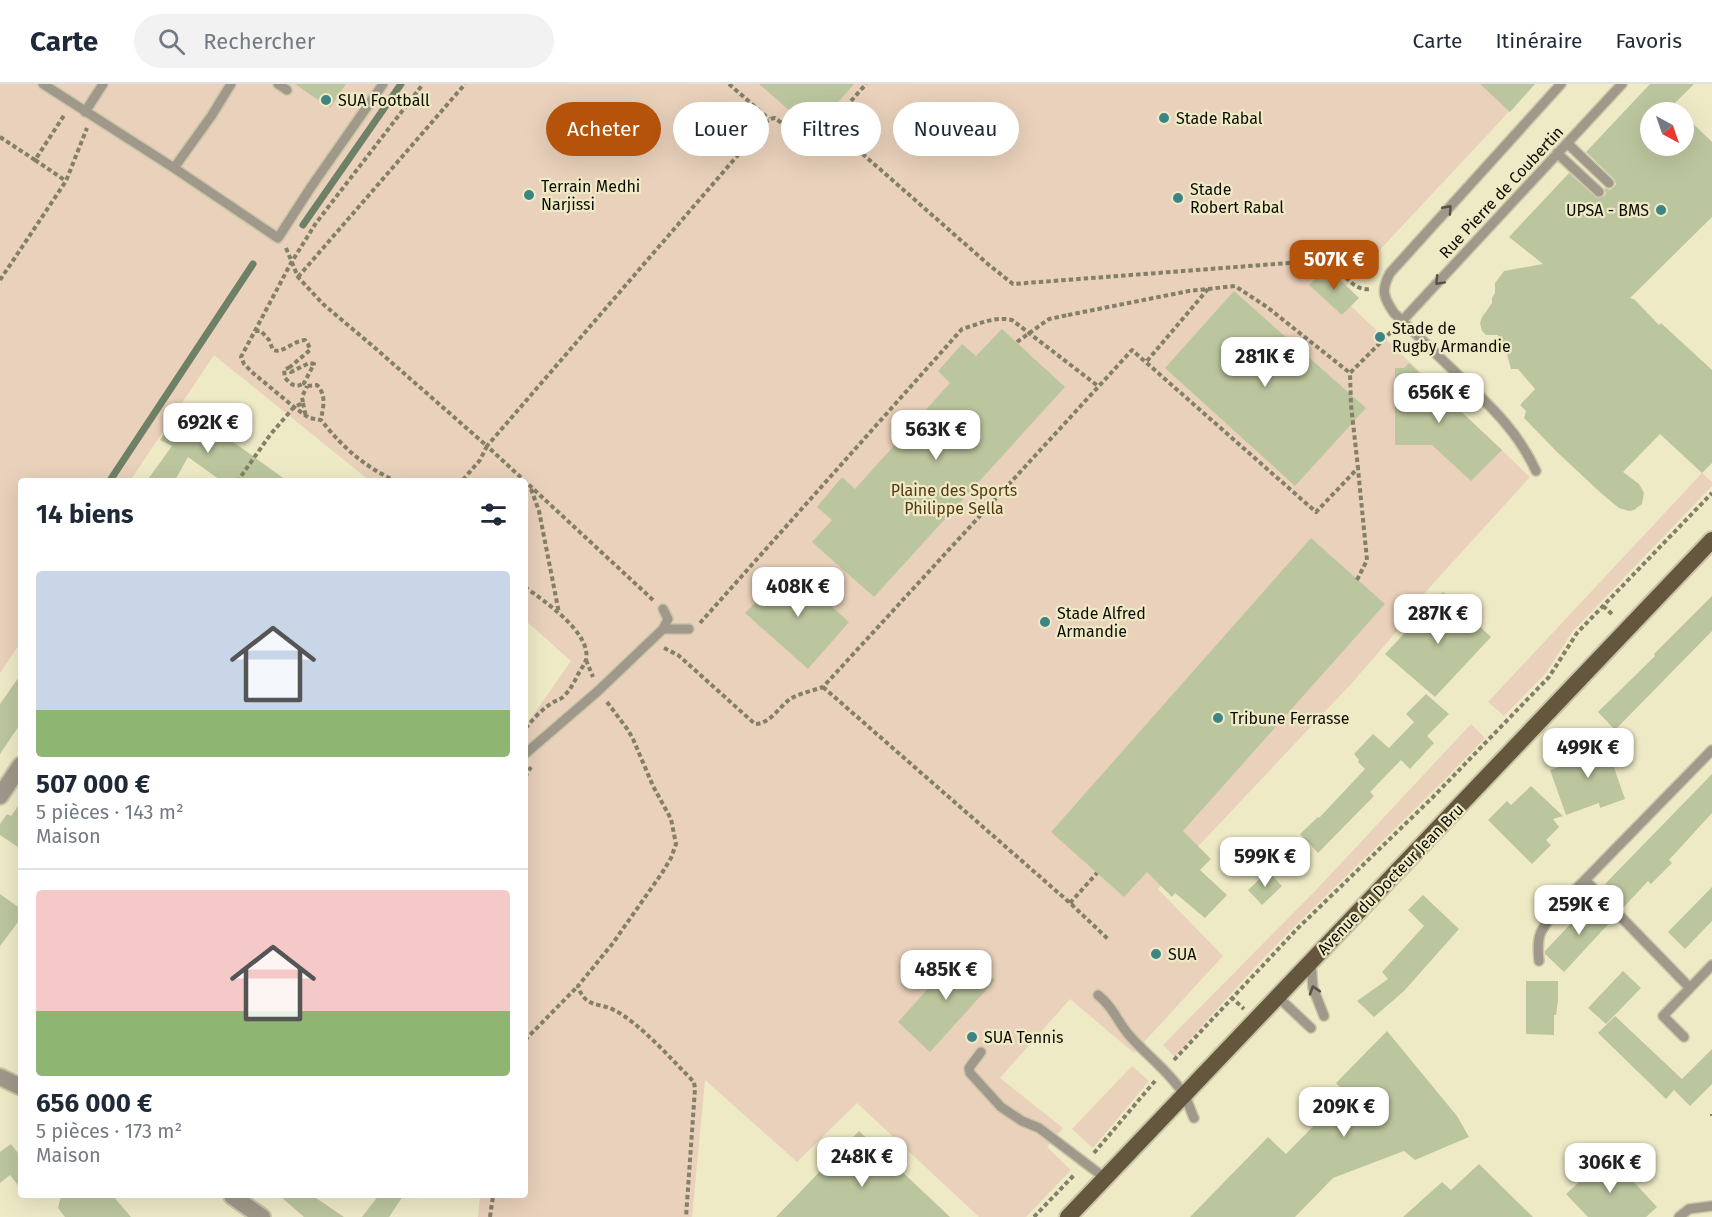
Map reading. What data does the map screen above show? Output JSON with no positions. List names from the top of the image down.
{
  "streets": {
    "main road": ["Avenue du Docteur Jean Bru"],
    "lane": ["Rue Pierre de Coubertin"]
  },
  "parks": ["Plaine des Sports Philippe Sella"],
  "places": [
    "SUA Football",
    "Stade Rabal",
    "Terrain Medhi Narjissi",
    "Stade Robert Rabal",
    "UPSA - BMS",
    "Stade de Rugby Armandie",
    "Stade Alfred Armandie",
    "Tribune Ferrasse",
    "SUA",
    "SUA Tennis"
  ],
  "north": "bottom right",
  "page": {
    "header": "Carte",
    "search": "Rechercher",
    "nav": ["Carte", "Itinéraire", "Favoris"],
    "chip": [
      "Acheter",
      "Louer",
      "Filtres",
      "Nouveau"
    ],
    "price": [
      "507K €",
      "281K €",
      "656K €",
      "692K €",
      "563K €",
      "408K €",
      "287K €",
      "499K €",
      "599K €",
      "259K €",
      "485K €",
      "209K €",
      "248K €",
      "306K €"
    ],
    "heading": "14 biens",
    "list": [
      {
        "name": "507 000 €",
        "note": "5 pièces · 143 m² · Maison"
      },
      {
        "name": "656 000 €",
        "note": "5 pièces · 173 m² · Maison"
      }
    ]
  }
}
